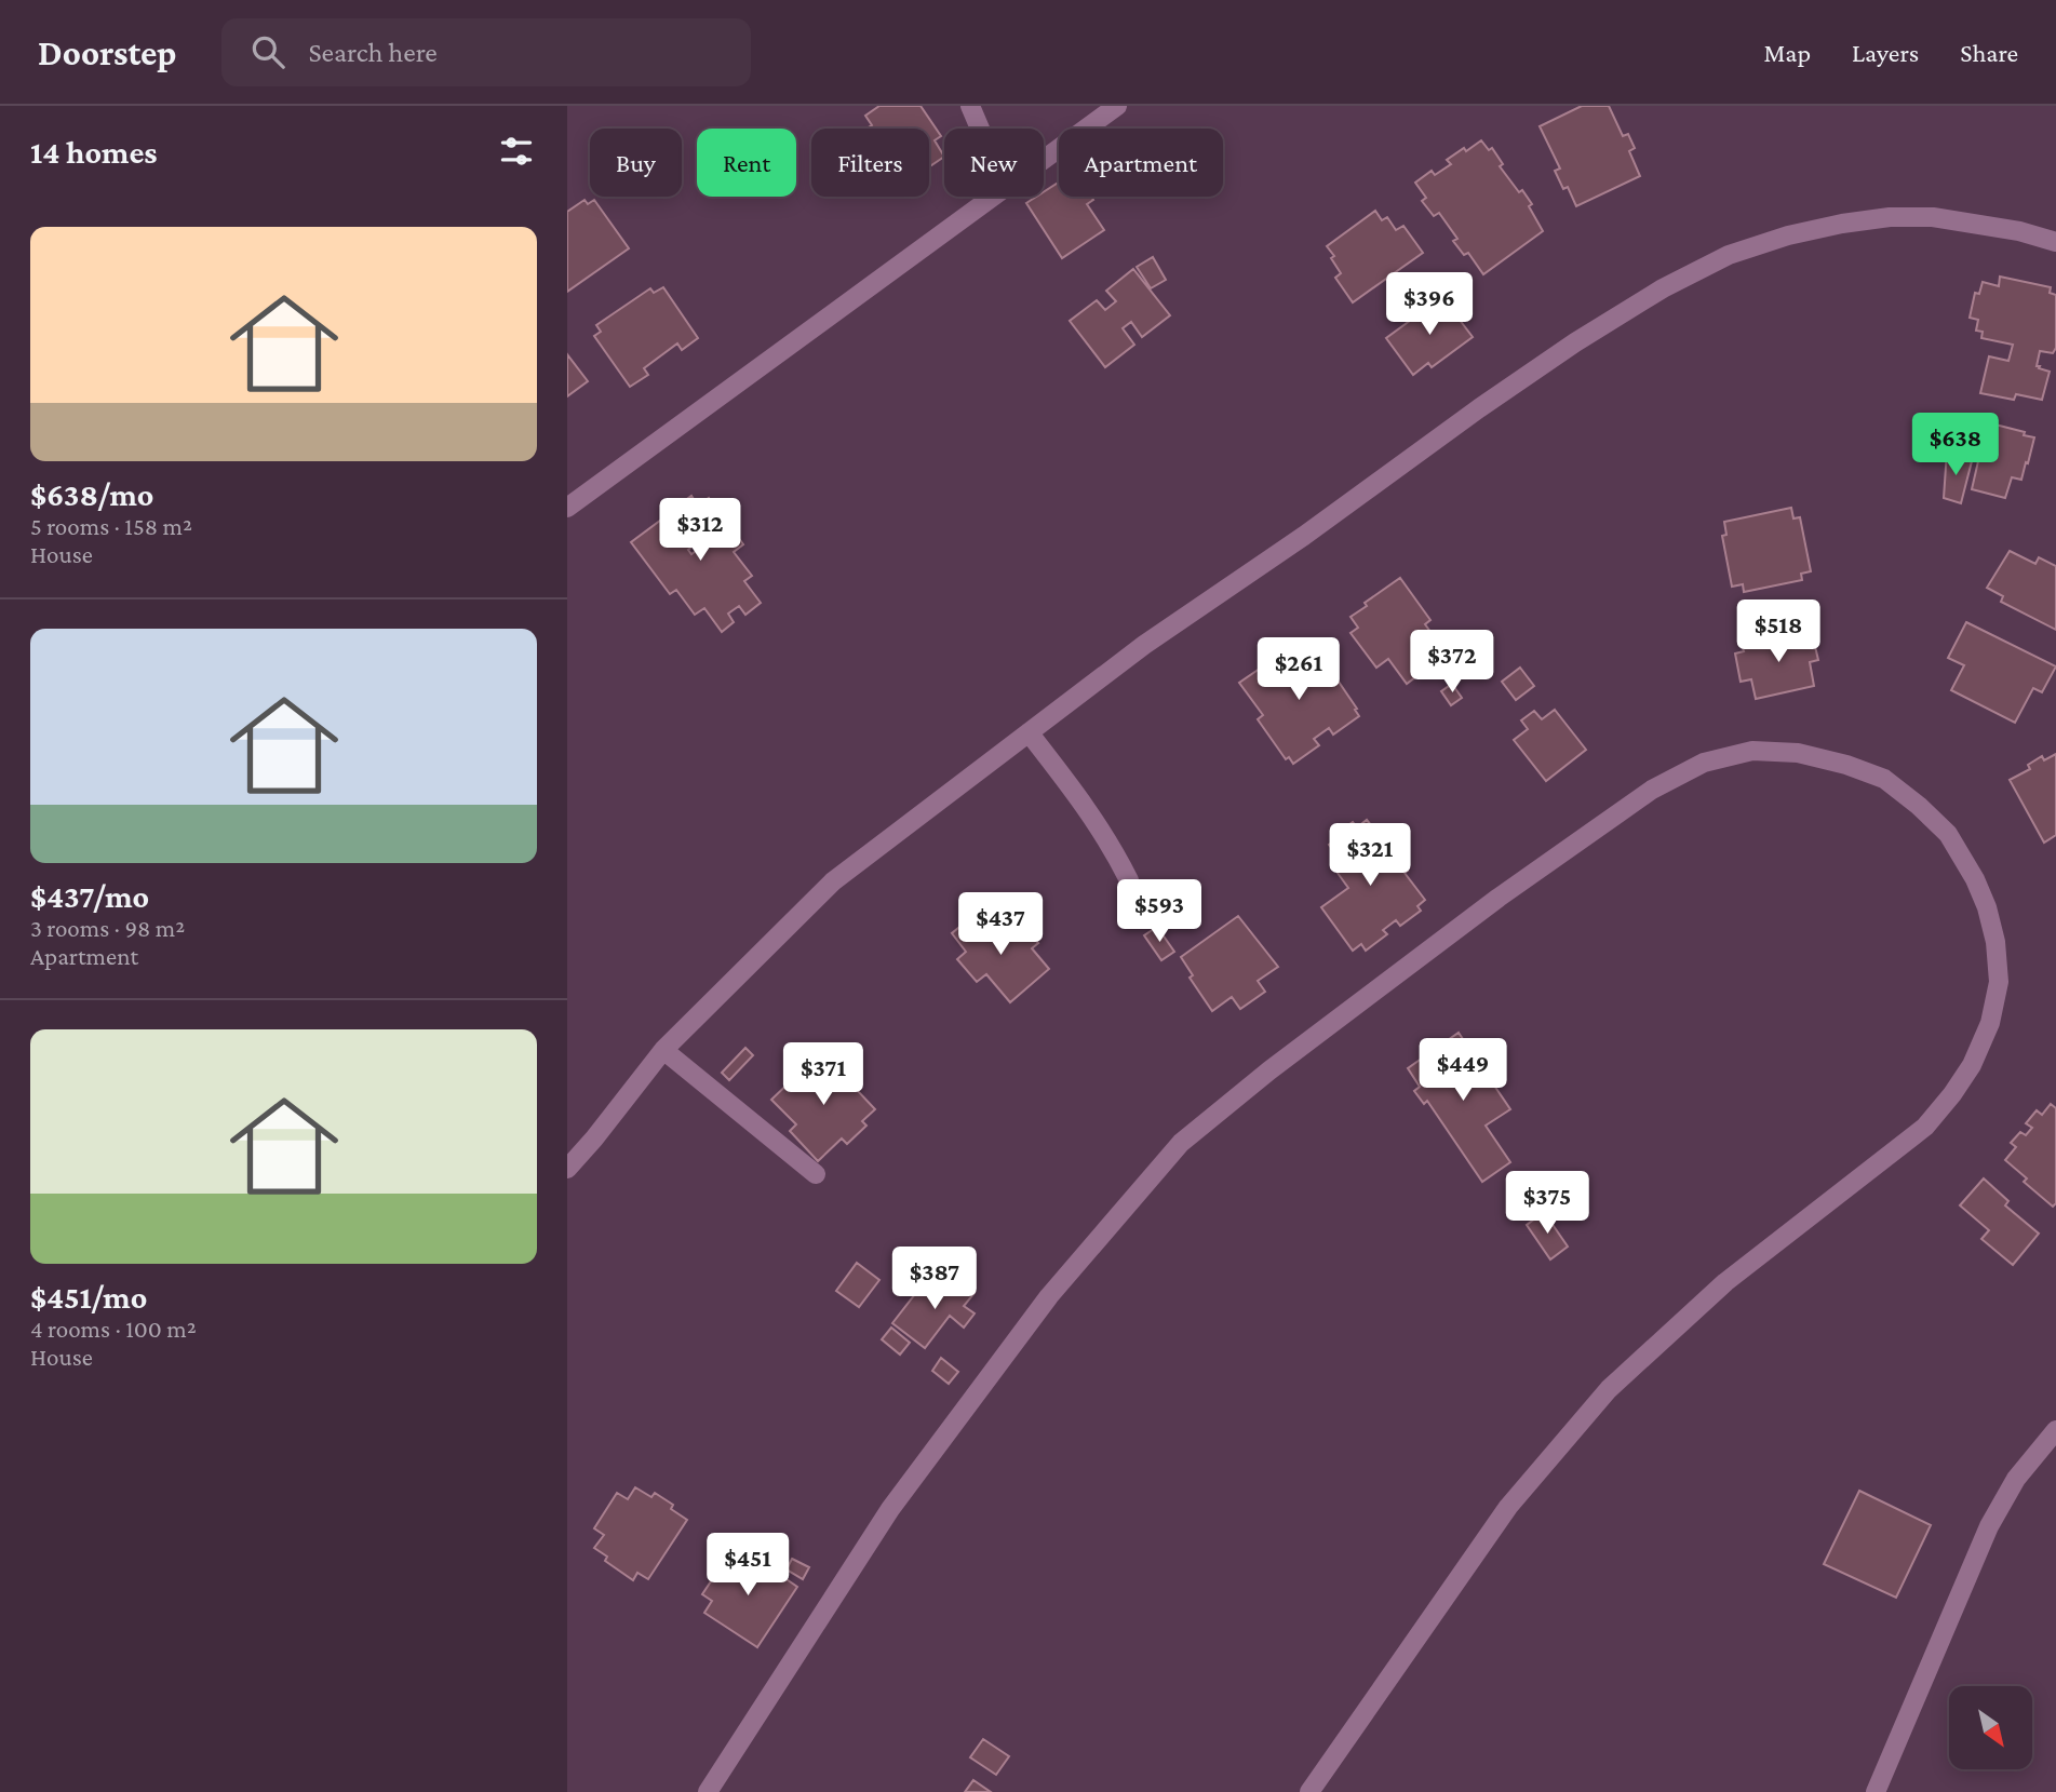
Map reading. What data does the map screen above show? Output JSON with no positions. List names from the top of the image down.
{
  "north": "bottom right",
  "page": {
    "header": "Doorstep",
    "search": "Search here",
    "nav": ["Map", "Layers", "Share"],
    "heading": "14 homes",
    "chip": [
      "Buy",
      "Rent",
      "Filters",
      "New",
      "Apartment"
    ],
    "list": [
      {
        "name": "$638/mo",
        "note": "5 rooms · 158 m² · House"
      },
      {
        "name": "$437/mo",
        "note": "3 rooms · 98 m² · Apartment"
      },
      {
        "name": "$451/mo",
        "note": "4 rooms · 100 m² · House"
      }
    ],
    "price": [
      "$396",
      "$638",
      "$312",
      "$518",
      "$372",
      "$261",
      "$321",
      "$593",
      "$437",
      "$449",
      "$371",
      "$375",
      "$387",
      "$451"
    ]
  }
}
